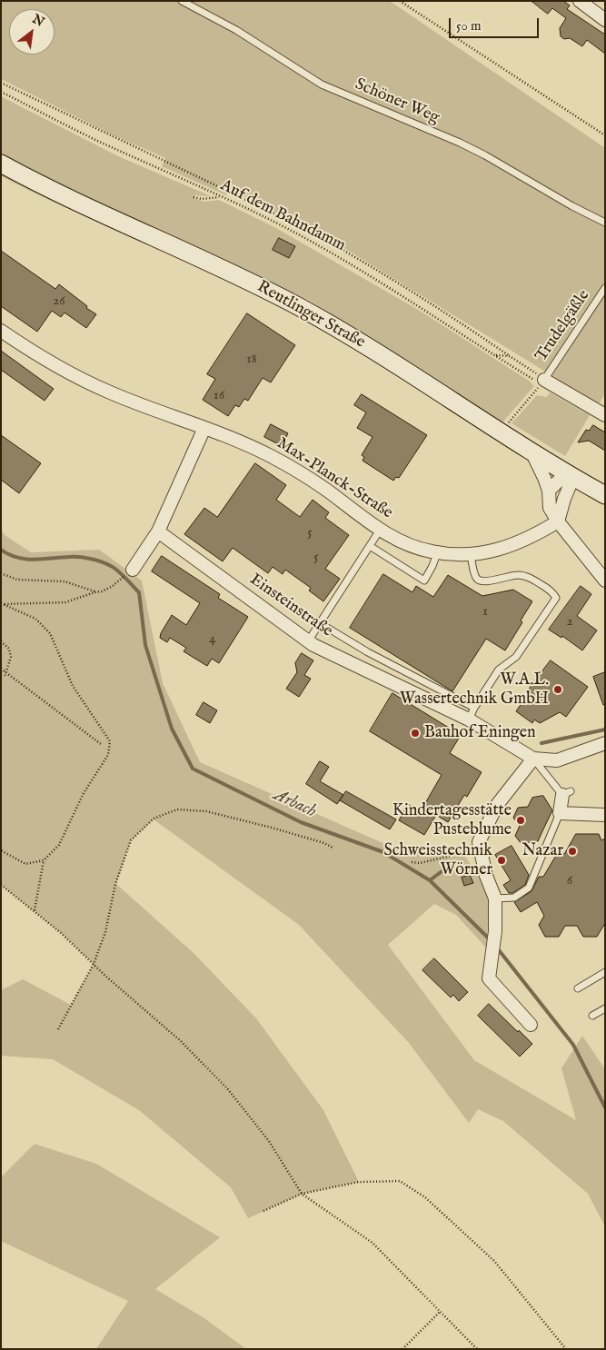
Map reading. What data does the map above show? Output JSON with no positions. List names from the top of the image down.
{
  "streets": {
    "main road": ["Reutlinger Straße"],
    "street": ["Max-Planck-Straße", "Einsteinstraße"],
    "lane": ["Schöner Weg", "Trudelgäßle"],
    "path": ["Auf dem Bahndamm"]
  },
  "crossings": [
    ["Auf dem Bahndamm", "Trudelgäßle"]
  ],
  "water": ["Arbach"],
  "places": [
    "W.A.L. Wassertechnik GmbH",
    "Bauhof Eningen",
    "Kindertagesstätte Pusteblume",
    "Nazar",
    "Schweisstechnik Wörner"
  ],
  "house_numbers": [
    "26",
    "18",
    "16",
    "5",
    "5",
    "1",
    "2",
    "4",
    "6"
  ],
  "scale_bar": "50 m",
  "north": "top right"
}
